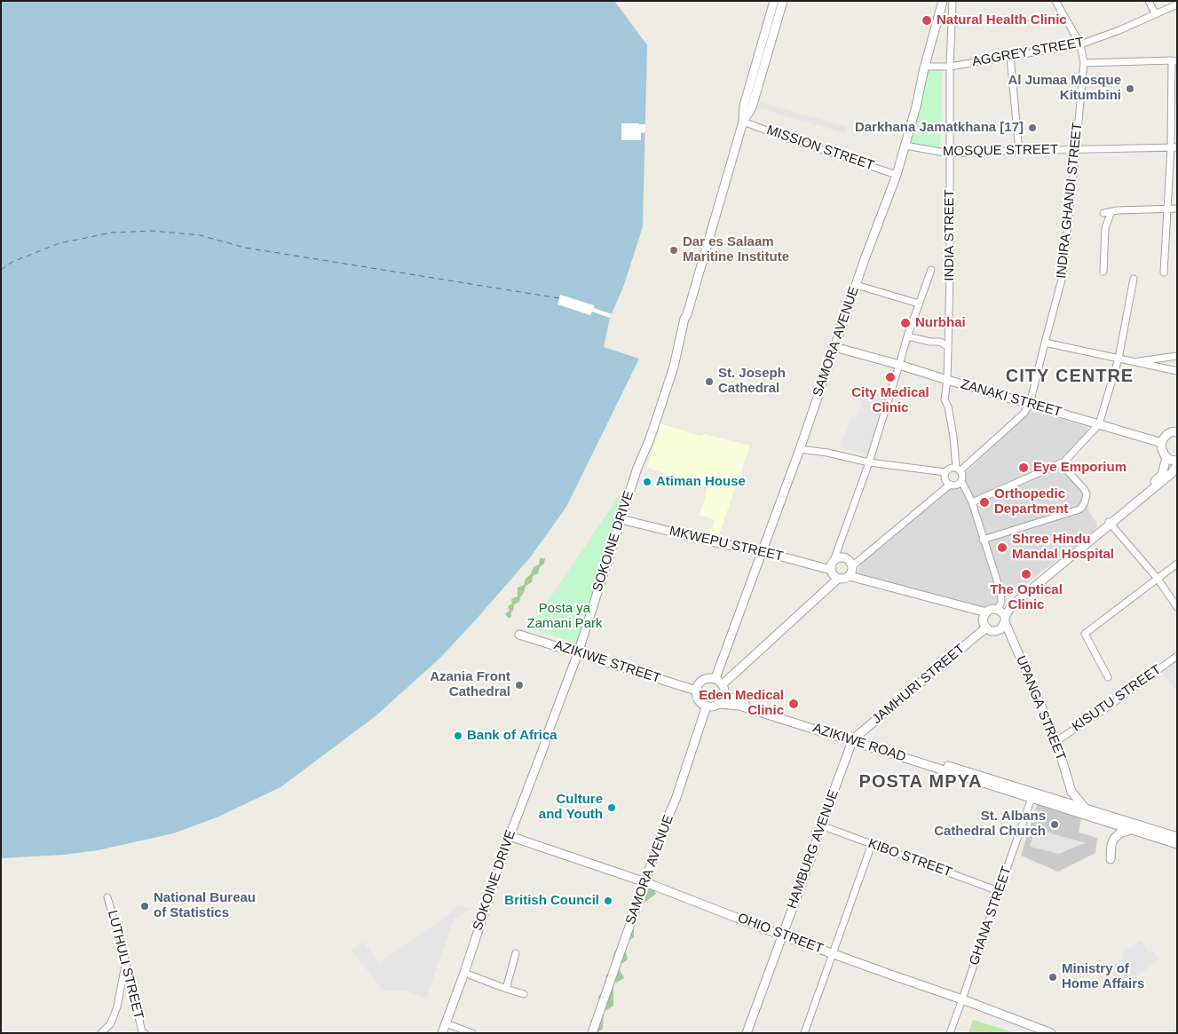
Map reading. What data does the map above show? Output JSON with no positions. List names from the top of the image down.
{
  "streets": {
    "street": [
      "AGGREY STREET",
      "MISSION STREET",
      "MOSQUE STREET",
      "INDIRA GHANDI STREET",
      "INDIA STREET",
      "SAMORA AVENUE",
      "ZANAKI STREET",
      "SOKOINE DRIVE",
      "MKWEPU STREET",
      "AZIKIWE STREET",
      "JAMHURI STREET",
      "KISUTU STREET",
      "UPANGA STREET",
      "AZIKIWE ROAD",
      "HAMBURG AVENUE",
      "KIBO STREET",
      "GHANA STREET",
      "OHIO STREET",
      "LUTHULI STREET"
    ]
  },
  "crossings": [
    ["AGGREY STREET", "INDIRA GHANDI STREET"],
    ["AGGREY STREET", "INDIA STREET"],
    ["AGGREY STREET", "SAMORA AVENUE"],
    ["MISSION STREET", "SAMORA AVENUE"],
    ["MISSION STREET", "SOKOINE DRIVE"],
    ["MOSQUE STREET", "INDIRA GHANDI STREET"],
    ["MOSQUE STREET", "INDIA STREET"],
    ["MOSQUE STREET", "SAMORA AVENUE"],
    ["INDIRA GHANDI STREET", "ZANAKI STREET"],
    ["INDIA STREET", "ZANAKI STREET"],
    ["SAMORA AVENUE", "ZANAKI STREET"],
    ["SAMORA AVENUE", "MKWEPU STREET"],
    ["SAMORA AVENUE", "AZIKIWE STREET"],
    ["SAMORA AVENUE", "AZIKIWE ROAD"],
    ["SAMORA AVENUE", "OHIO STREET"],
    ["SOKOINE DRIVE", "MKWEPU STREET"],
    ["SOKOINE DRIVE", "AZIKIWE STREET"],
    ["SOKOINE DRIVE", "OHIO STREET"],
    ["AZIKIWE STREET", "AZIKIWE ROAD"],
    ["JAMHURI STREET", "UPANGA STREET"],
    ["JAMHURI STREET", "AZIKIWE ROAD"],
    ["JAMHURI STREET", "HAMBURG AVENUE"],
    ["KISUTU STREET", "UPANGA STREET"],
    ["UPANGA STREET", "AZIKIWE ROAD"],
    ["AZIKIWE ROAD", "HAMBURG AVENUE"],
    ["AZIKIWE ROAD", "GHANA STREET"],
    ["HAMBURG AVENUE", "KIBO STREET"],
    ["HAMBURG AVENUE", "OHIO STREET"],
    ["KIBO STREET", "GHANA STREET"],
    ["GHANA STREET", "OHIO STREET"]
  ],
  "districts": ["CITY CENTRE", "POSTA MPYA"],
  "parks": ["Posta ya Zamani Park"],
  "places": [
    "Natural Health Clinic",
    "Al Jumaa Mosque Kitumbini",
    "Darkhana Jamatkhana [17]",
    "Dar es Salaam Maritine Institute",
    "Nurbhai",
    "City Medical Clinic",
    "St. Joseph Cathedral",
    "Eye Emporium",
    "Atiman House",
    "Orthopedic Department",
    "Shree Hindu Mandal Hospital",
    "The Optical Clinic",
    "Azania Front Cathedral",
    "Eden Medical Clinic",
    "Bank of Africa",
    "Culture and Youth",
    "St. Albans Cathedral Church",
    "British Council",
    "National Bureau of Statistics",
    "Ministry of Home Affairs"
  ]
}
